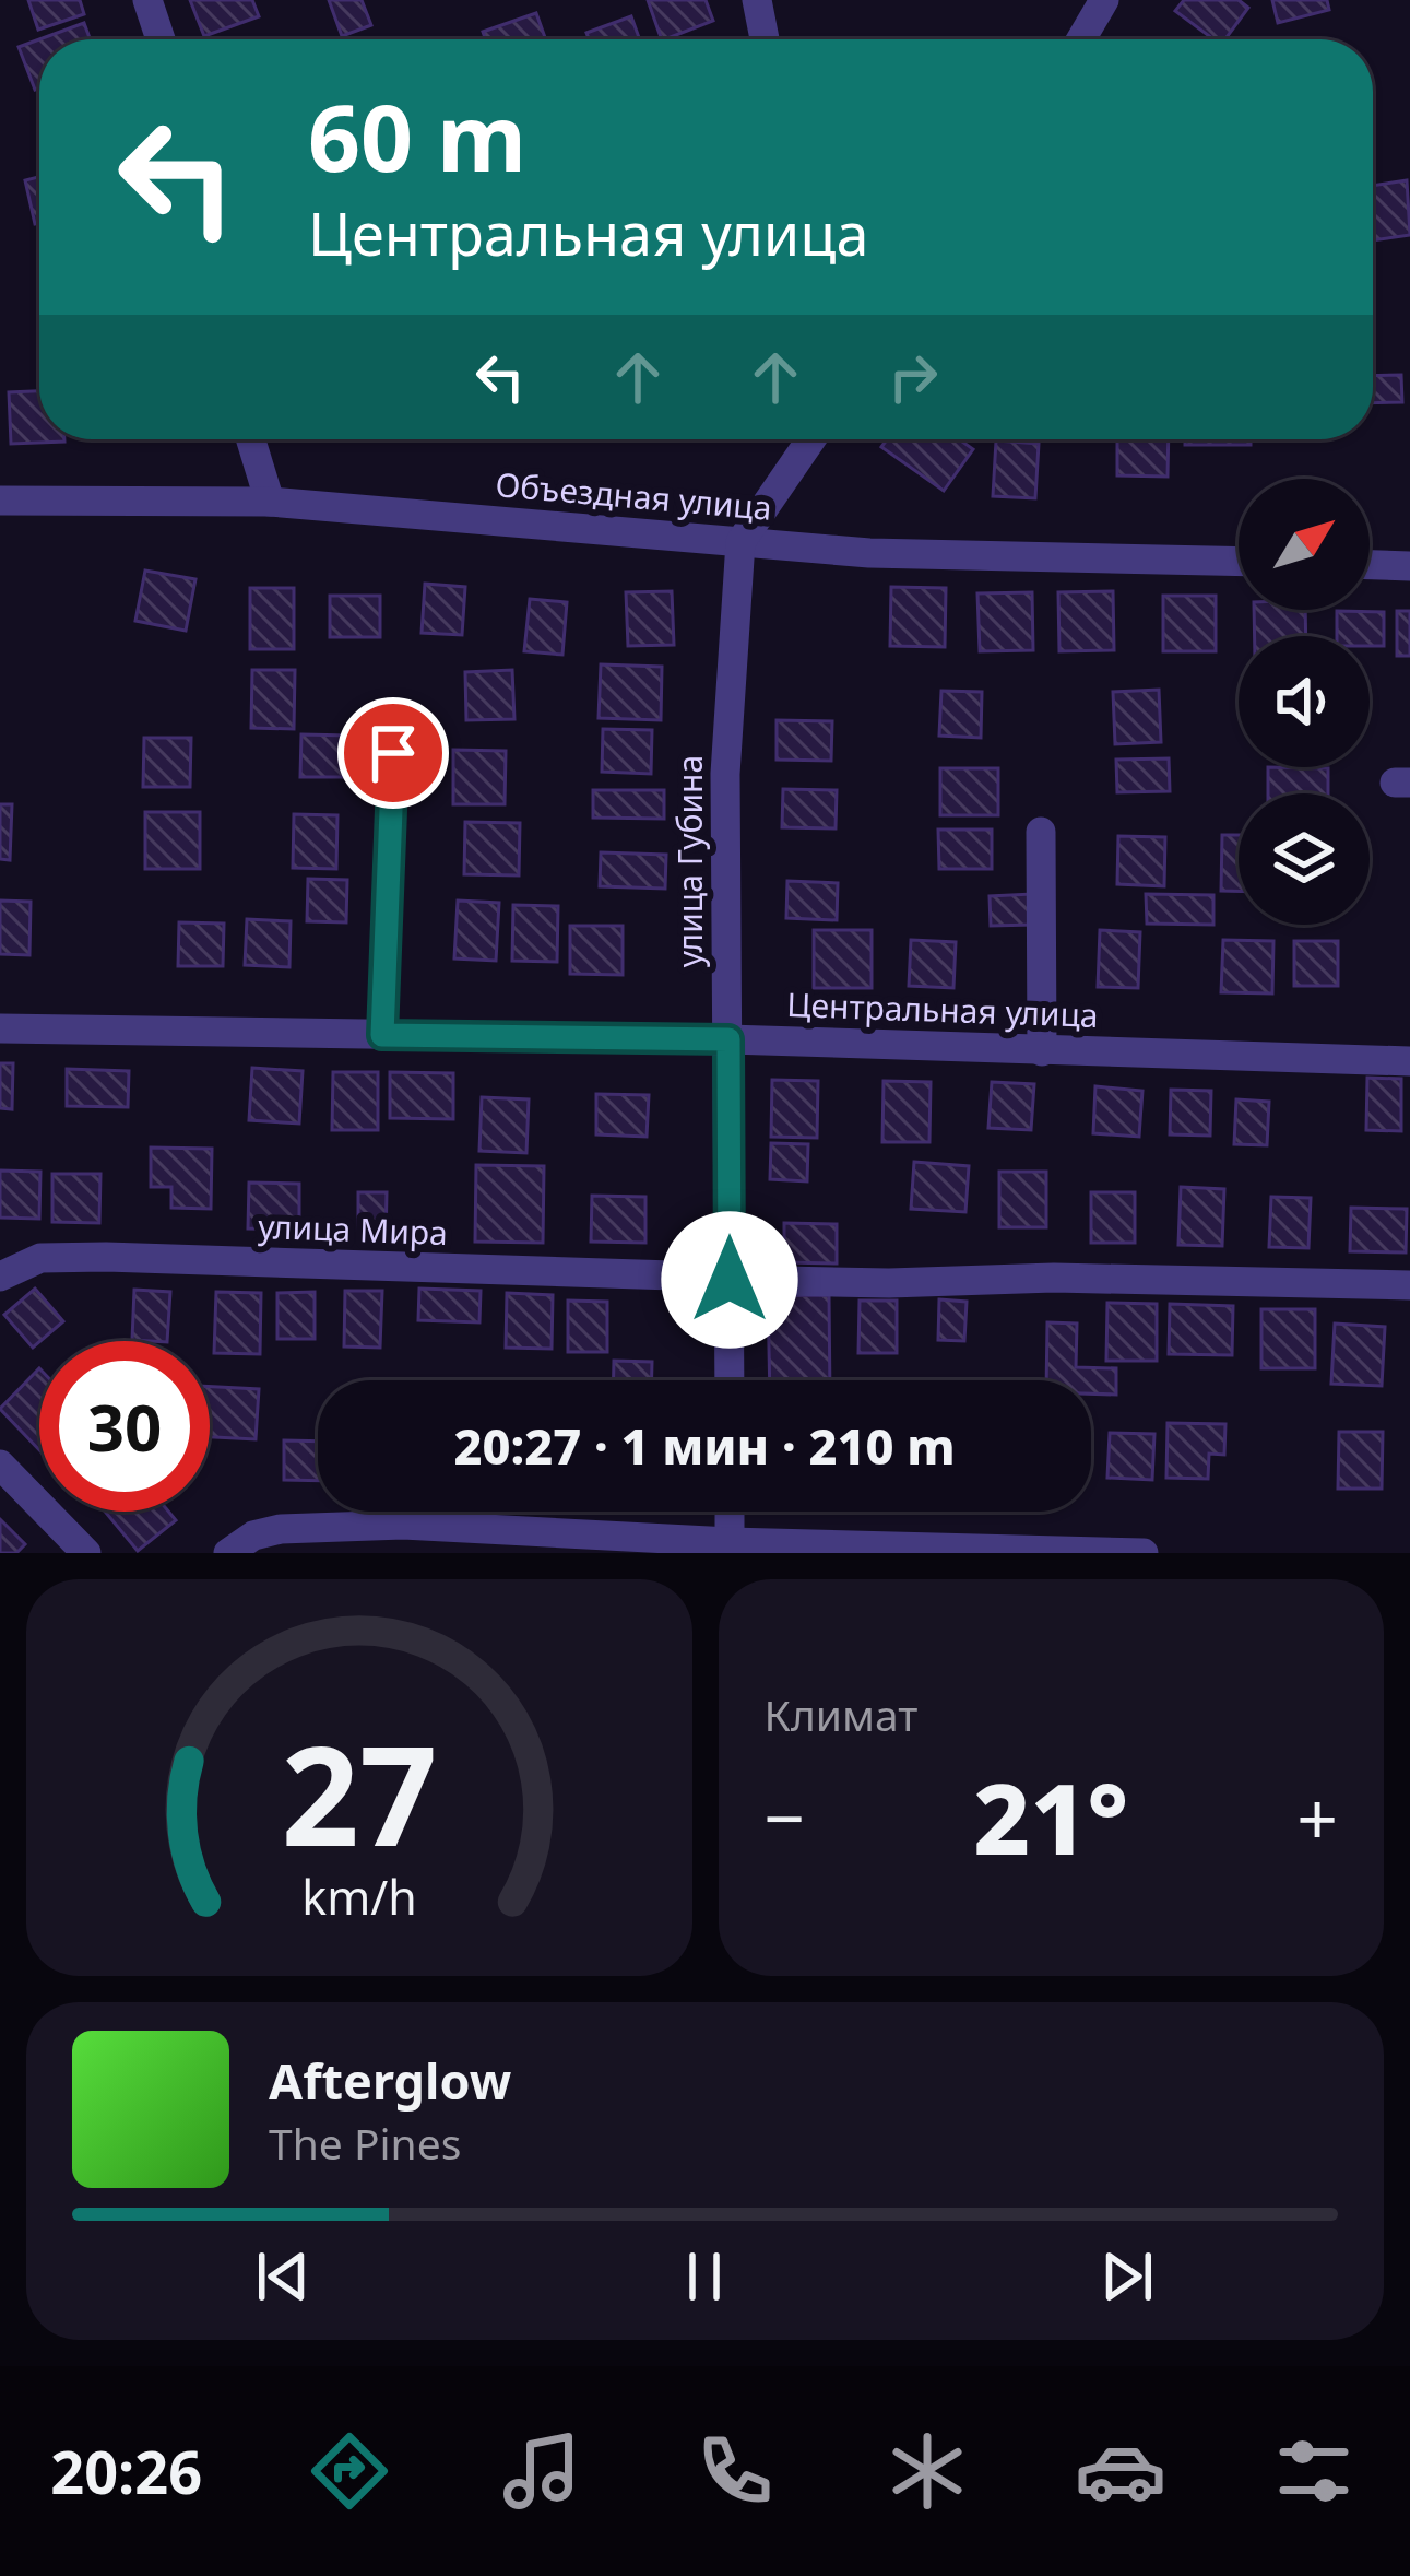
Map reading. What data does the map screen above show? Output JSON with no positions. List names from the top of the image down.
{
  "streets": {
    "street": [
      "Объездная улица",
      "улица Губина",
      "Центральная улица",
      "улица Мира"
    ]
  },
  "crossings": [
    ["Объездная улица", "улица Губина"],
    ["улица Губина", "Центральная улица"],
    ["улица Губина", "улица Мира"]
  ],
  "north": "top right",
  "page": {
    "turn": ["60 m", "Центральная улица"],
    "limit": "30",
    "trip": "20:27 · 1 мин · 210 m",
    "tile": "Климат",
    "heat": ["−", "21°", "+"],
    "song": ["Afterglow", "The Pines"],
    "tabs": "20:26",
    "gauge": ["27", "km/h"]
  }
}
